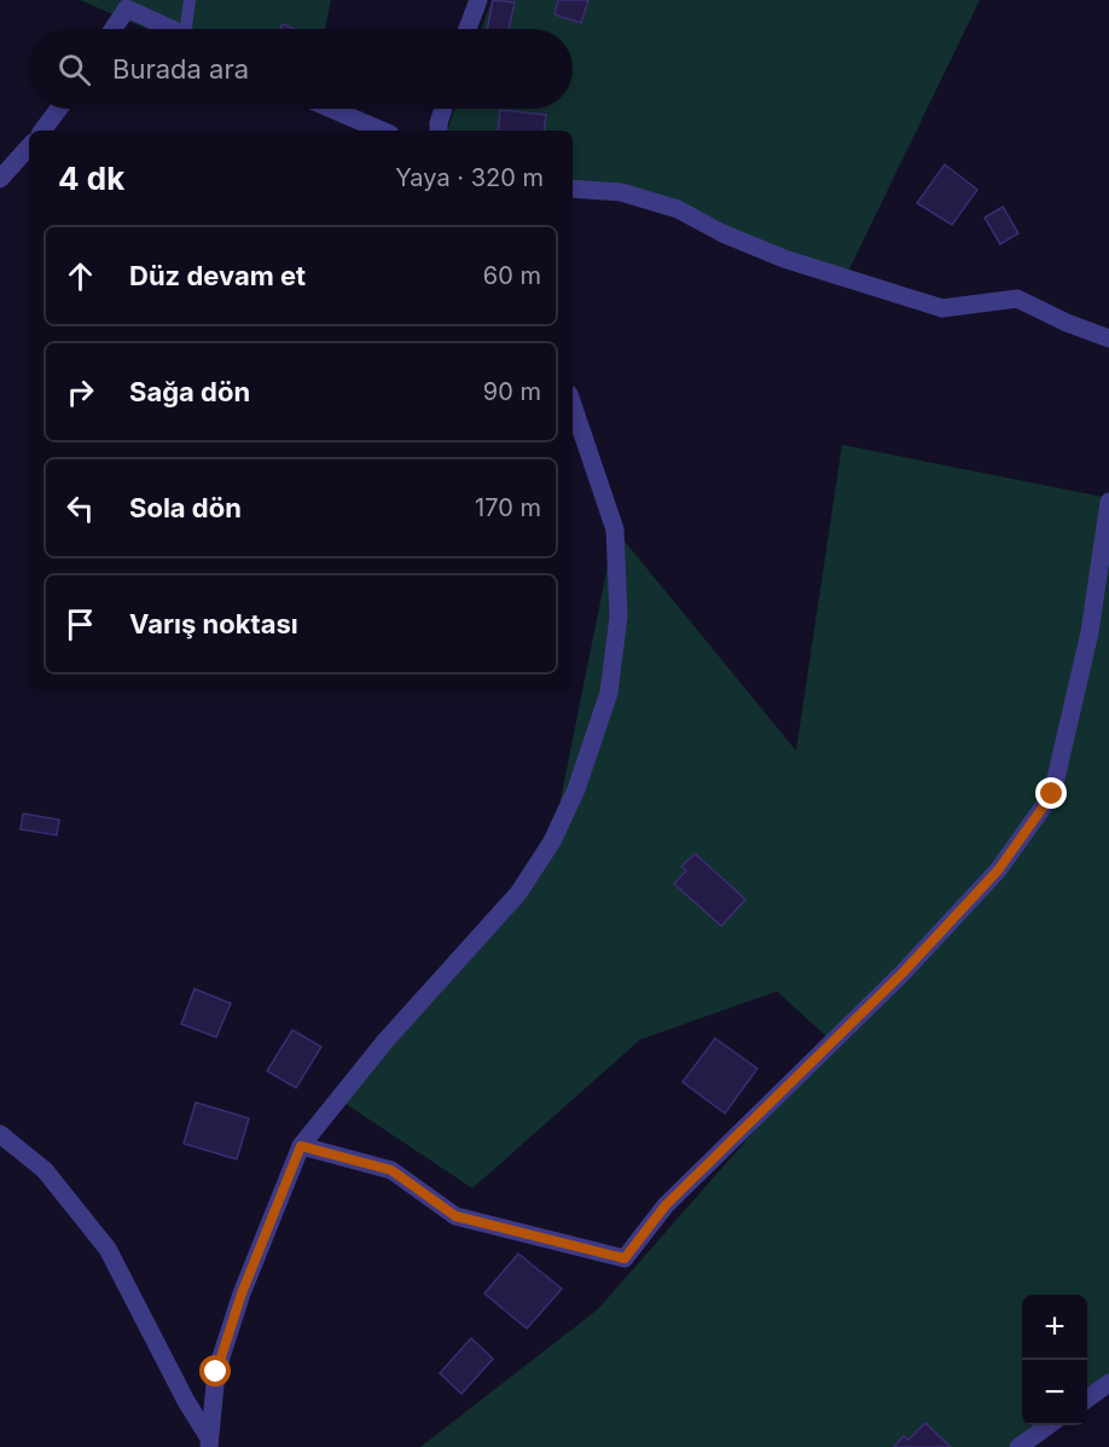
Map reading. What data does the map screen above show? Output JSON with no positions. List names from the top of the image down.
{
  "page": {
    "search": "Burada ara",
    "heading": ["4 dk", "Yaya · 320 m"],
    "list": [
      ["Düz devam et", "60 m"],
      ["Sağa dön", "90 m"],
      ["Sola dön", "170 m"],
      "Varış noktası"
    ],
    "map_buttons": ["+", "−"]
  }
}
